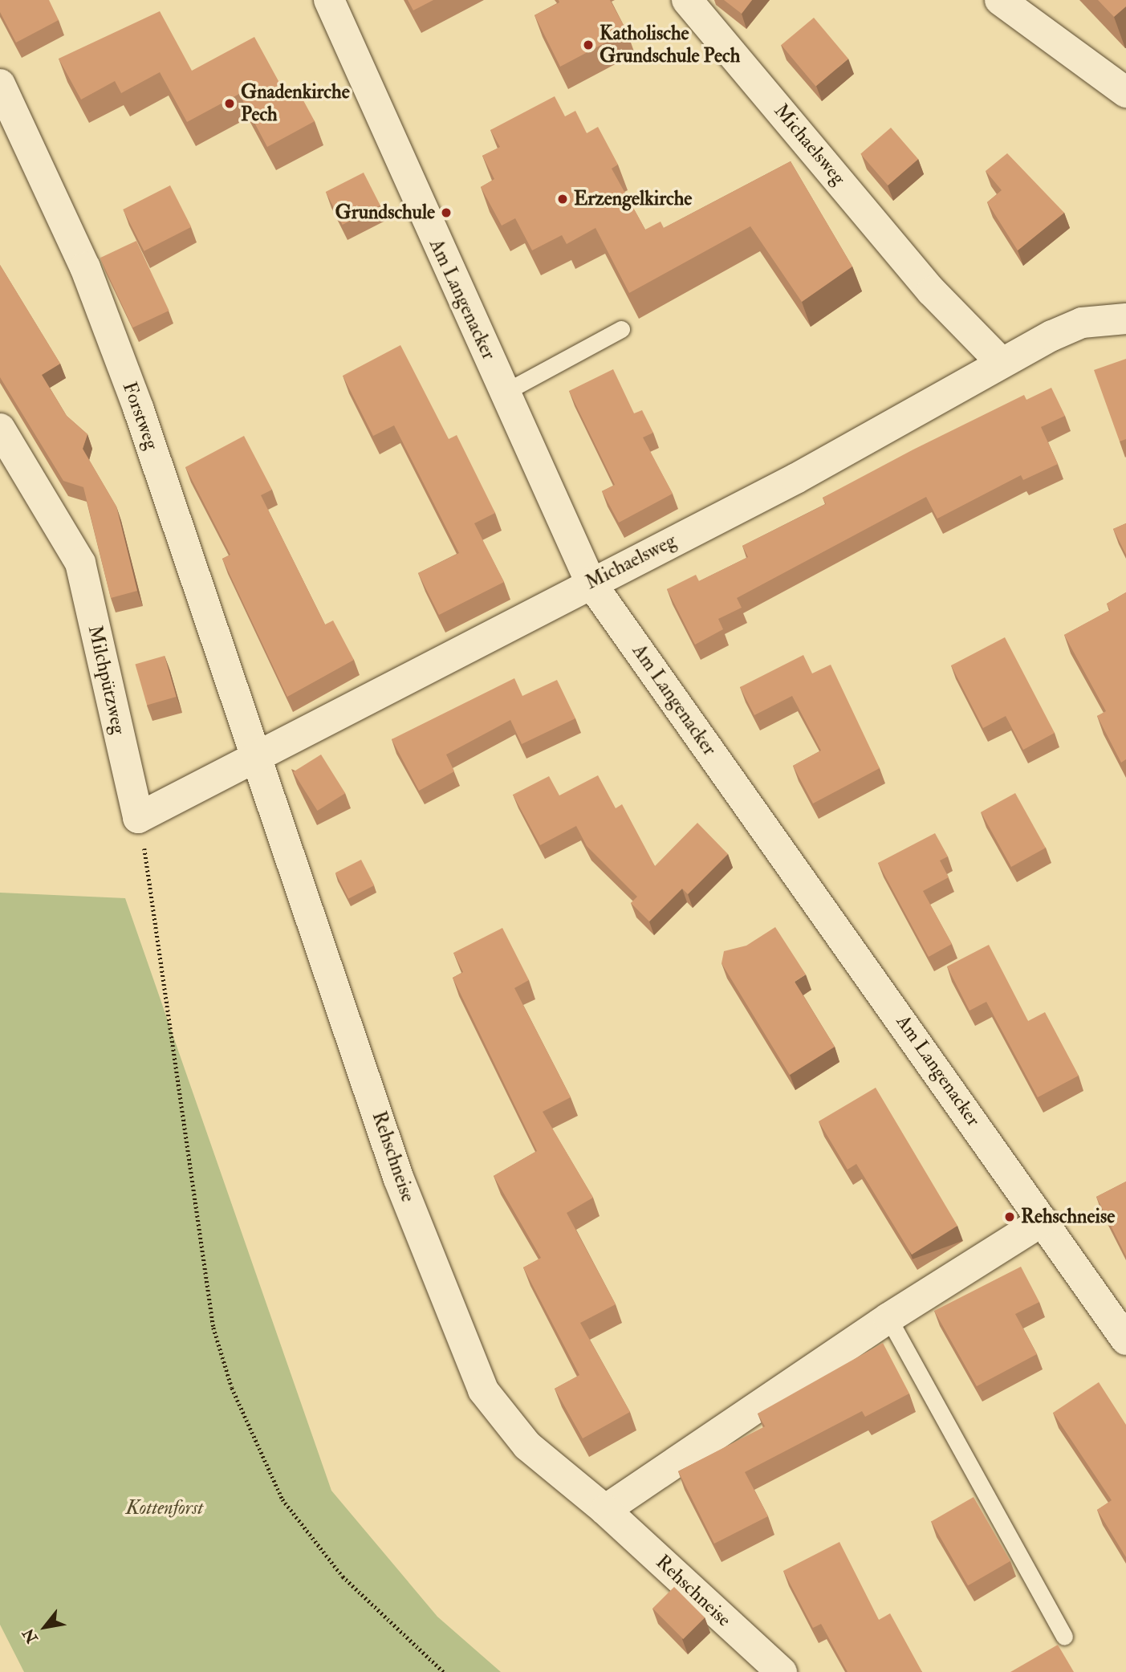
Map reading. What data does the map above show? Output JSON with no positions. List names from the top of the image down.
{
  "streets": {
    "street": [
      "Michaelsweg",
      "Am Langenacker",
      "Forstweg",
      "Milchpützweg",
      "Rehschneise"
    ]
  },
  "crossings": [
    ["Michaelsweg", "Am Langenacker"],
    ["Michaelsweg", "Forstweg"],
    ["Michaelsweg", "Rehschneise"],
    ["Forstweg", "Rehschneise"]
  ],
  "parks": ["Kottenforst"],
  "places": [
    "Katholische Grundschule Pech",
    "Gnadenkirche Pech",
    "Erzengelkirche",
    "Grundschule",
    "Rehschneise"
  ],
  "north": "bottom left"
}
